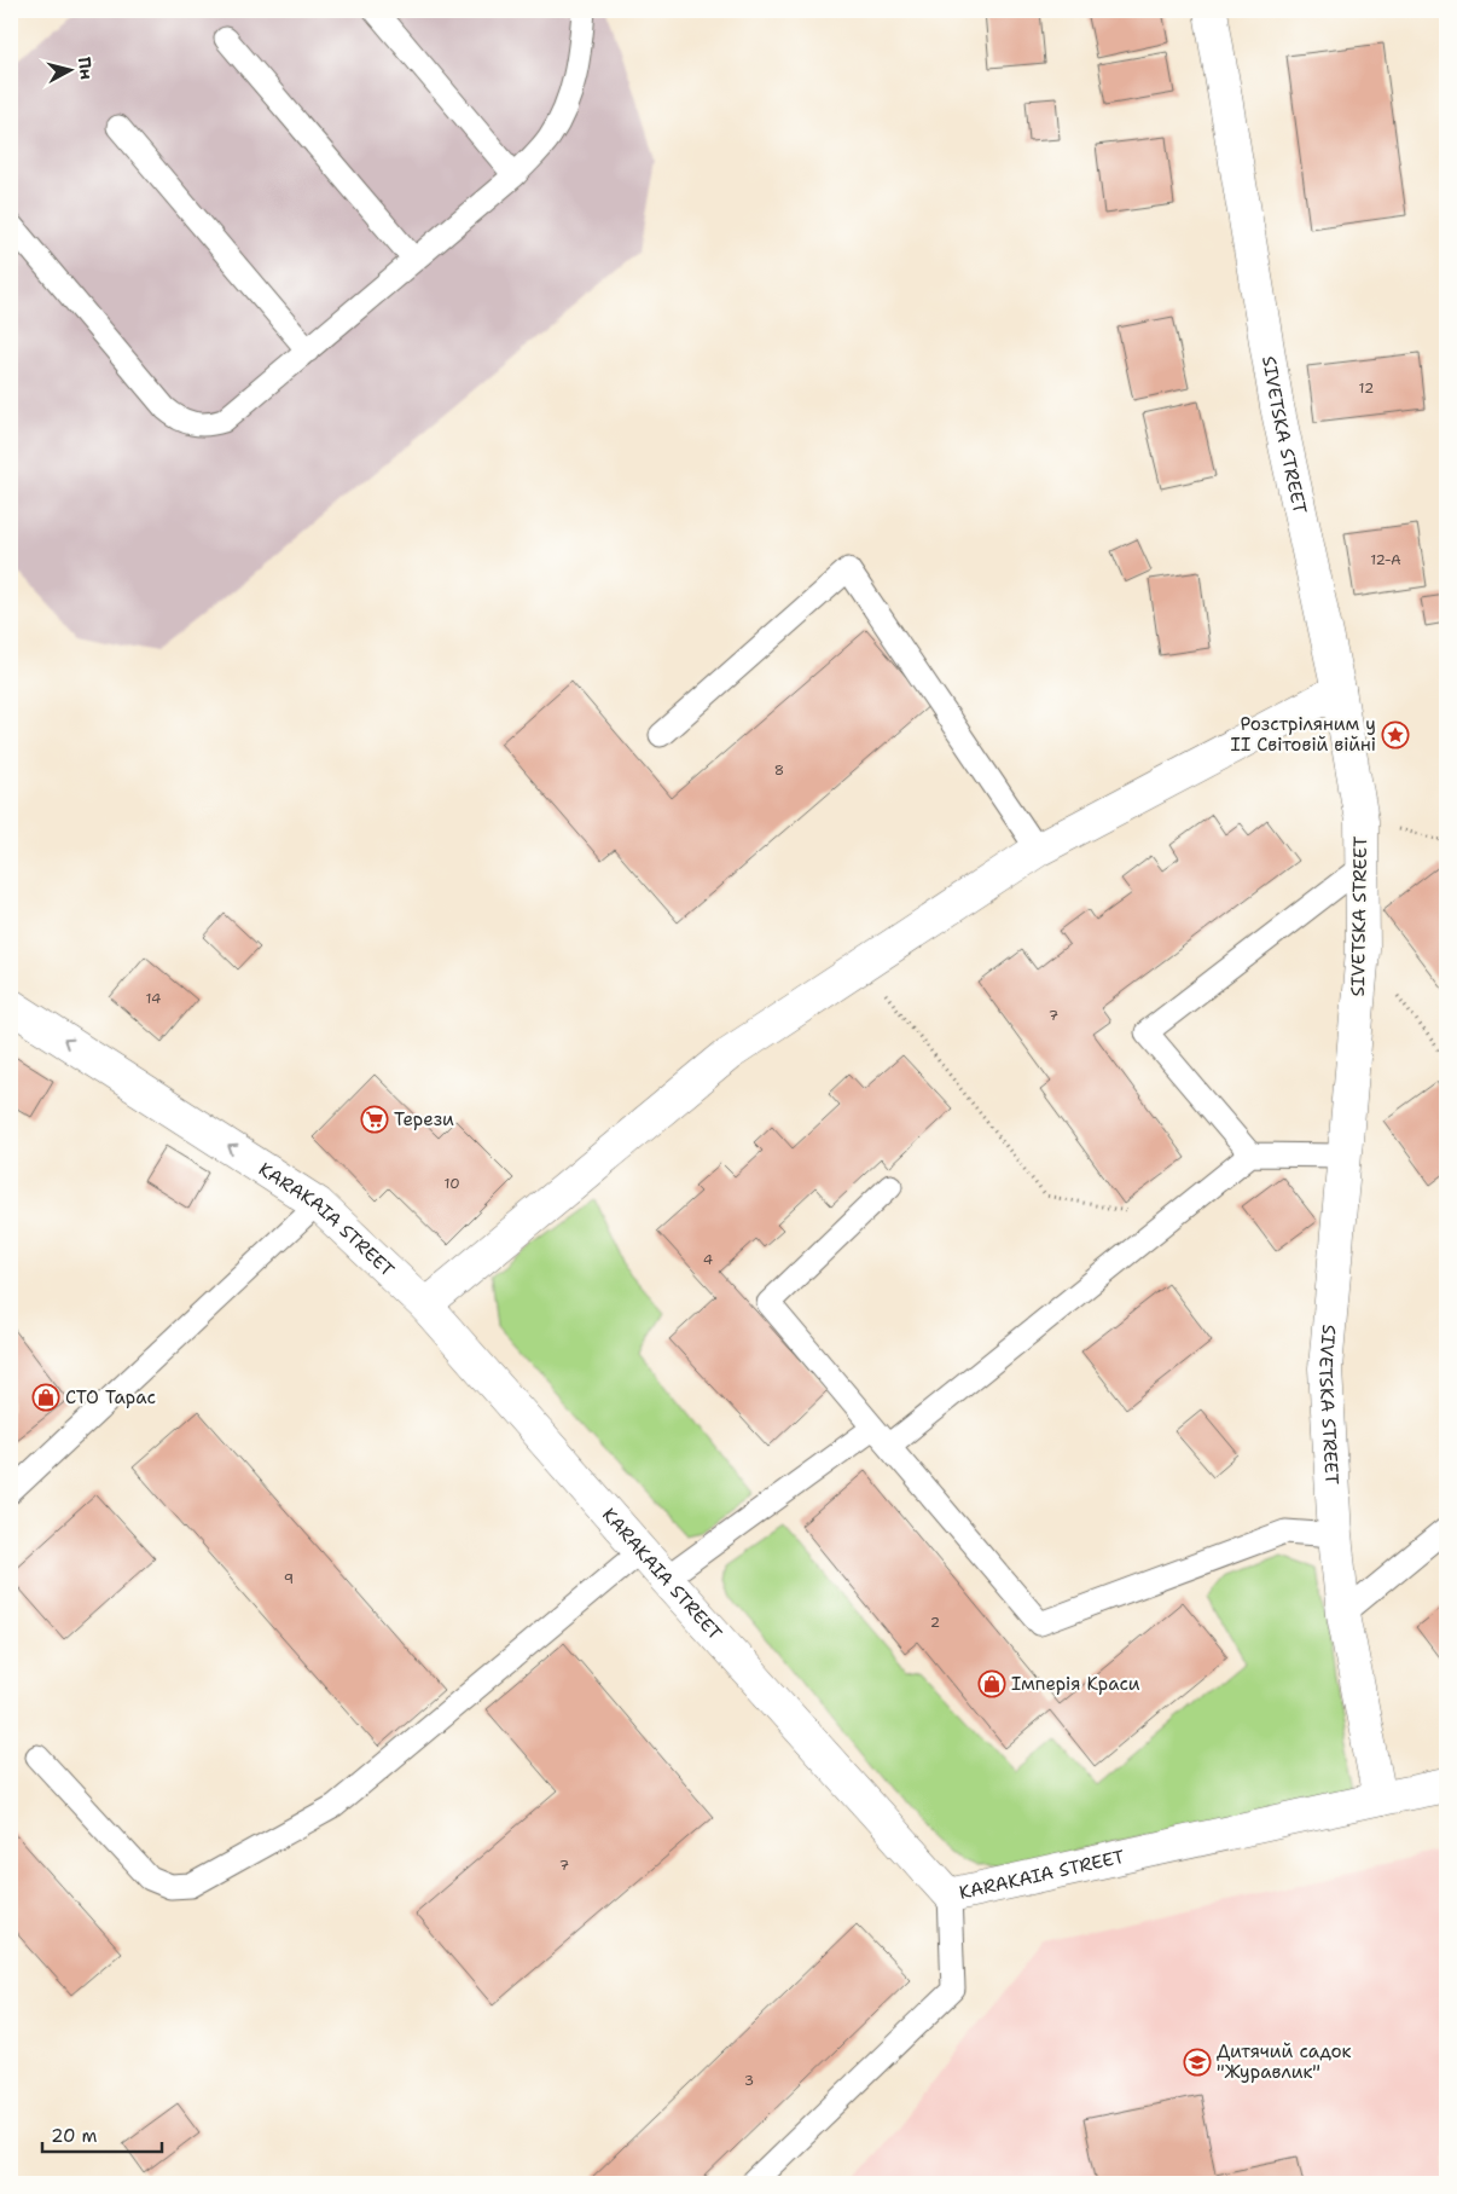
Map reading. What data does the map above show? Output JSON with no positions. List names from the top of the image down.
{
  "streets": {
    "street": ["SIVETSKA STREET", "KARAKAIA STREET"]
  },
  "crossings": [
    ["SIVETSKA STREET", "KARAKAIA STREET"]
  ],
  "places": {
    "place": ["Розстріляним у II Світовій війні"],
    "supermarket": ["Терези"],
    "shop": ["СТО Тарас", "Імперія Краси"],
    "school or university": ["Дитячий садок \"Журавлик\""]
  },
  "house_numbers": [
    "12",
    "12-А",
    "8",
    "14",
    "7",
    "10",
    "4",
    "9",
    "2",
    "7",
    "3"
  ],
  "scale_bar": "20 m",
  "north": "right"
}
